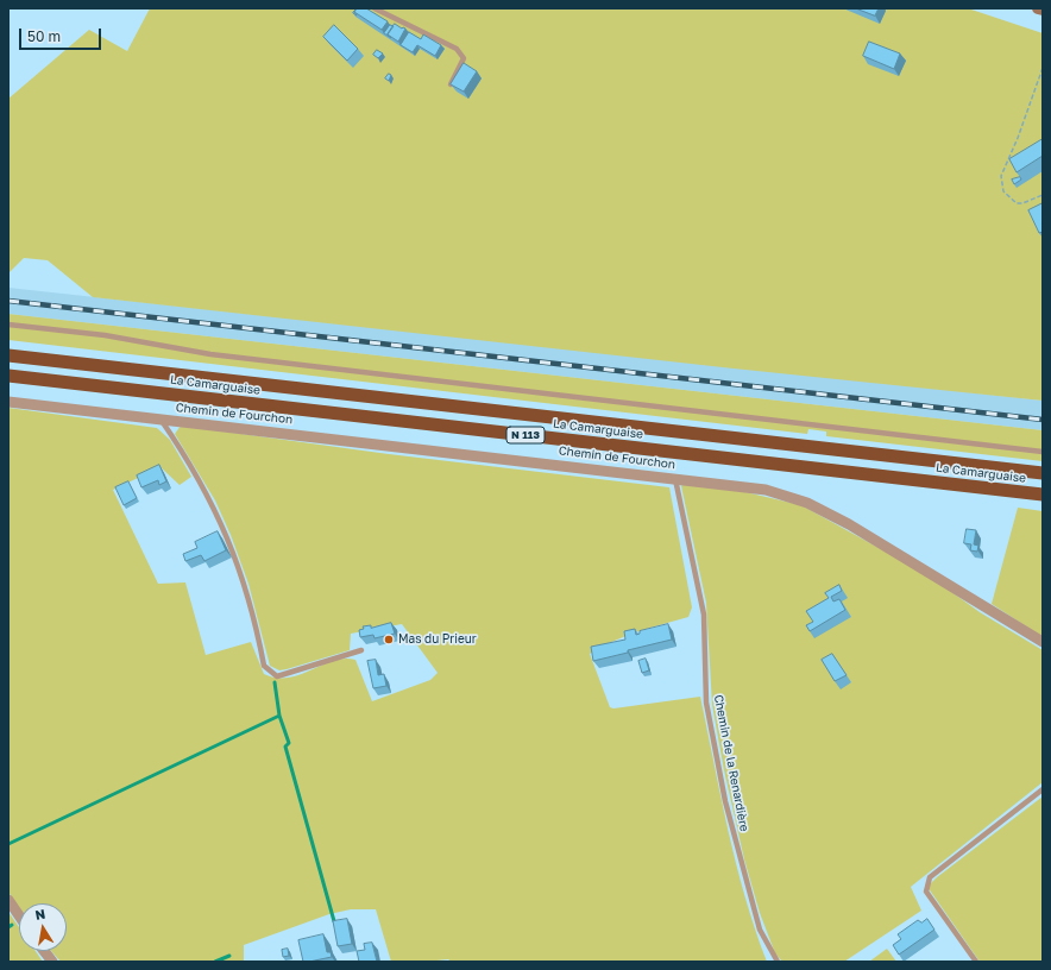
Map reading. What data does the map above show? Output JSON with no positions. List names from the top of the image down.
{
  "streets": {
    "highway": ["La Camarguaise", "N 113"],
    "street": ["Chemin de Fourchon"],
    "lane": ["Chemin de la Renardière"]
  },
  "crossings": [
    ["Chemin de Fourchon", "Chemin de la Renardière"]
  ],
  "places": ["Mas du Prieur"],
  "scale_bar": "50 m",
  "north": "top"
}
